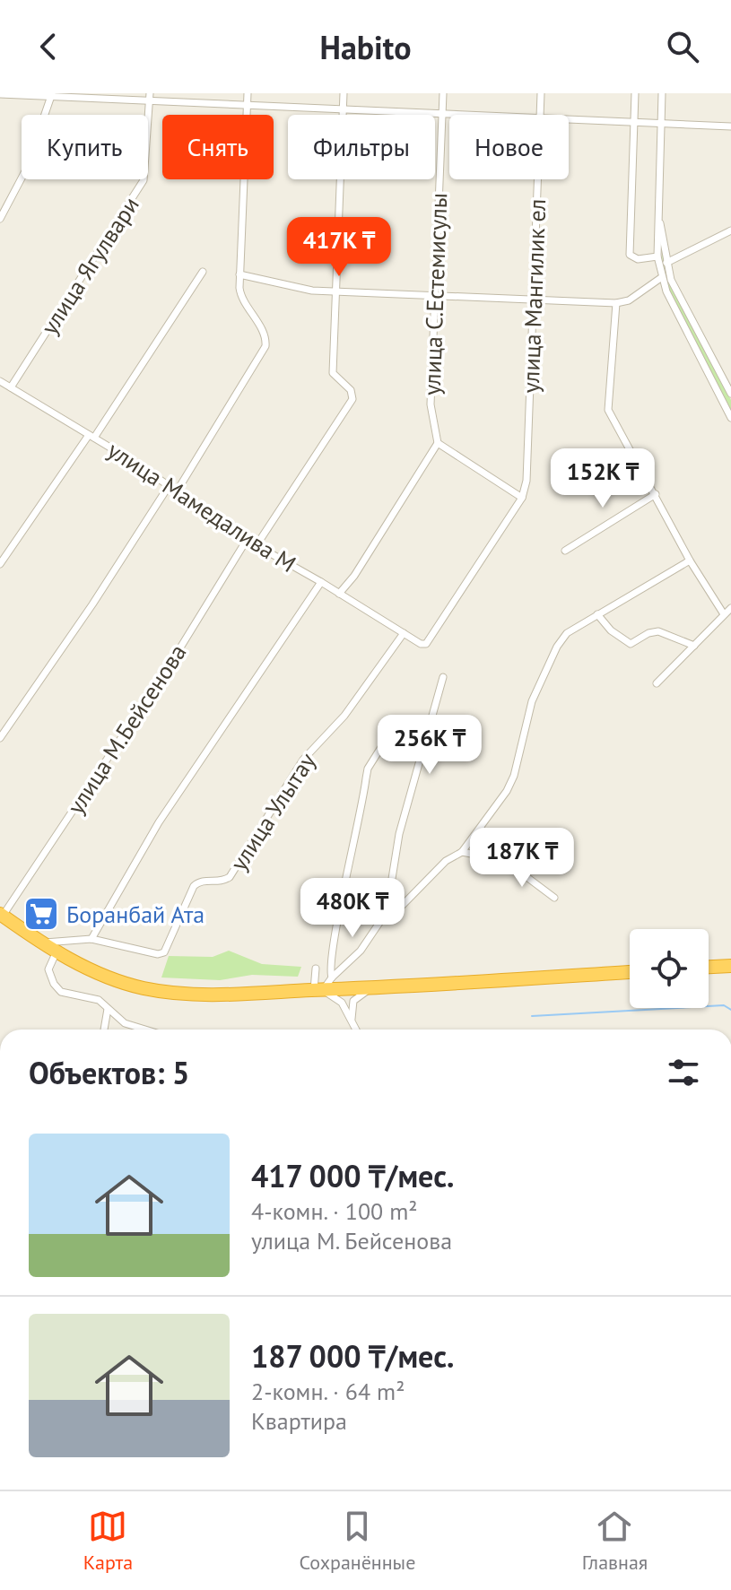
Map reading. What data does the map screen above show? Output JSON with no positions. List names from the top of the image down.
{
  "streets": {
    "street": [
      "улица Ягулвари",
      "улица С.Естемисулы",
      "улица Мангилик ел",
      "улица Мамедалива М",
      "улица М.Бейсенова",
      "улица Улытау"
    ]
  },
  "crossings": [
    ["улица Ягулвари", "улица Мамедалива М"],
    ["улица Мамедалива М", "улица М.Бейсенова"],
    ["улица Мамедалива М", "улица Улытау"]
  ],
  "places": {
    "supermarket": ["Боранбай Ата"]
  },
  "page": {
    "header": "Habito",
    "chip": [
      "Купить",
      "Снять",
      "Фильтры",
      "Новое"
    ],
    "price": [
      "417K ₸",
      "152K ₸",
      "256K ₸",
      "187K ₸",
      "480K ₸"
    ],
    "heading": "Объектов: 5",
    "list": [
      {
        "name": "417 000 ₸/мес.",
        "note": "4-комн. · 100 m² · улица М. Бейсенова"
      },
      {
        "name": "187 000 ₸/мес.",
        "note": "2-комн. · 64 m² · Квартира"
      }
    ],
    "tabs": ["Карта", "Сохранённые", "Главная"]
  }
}
